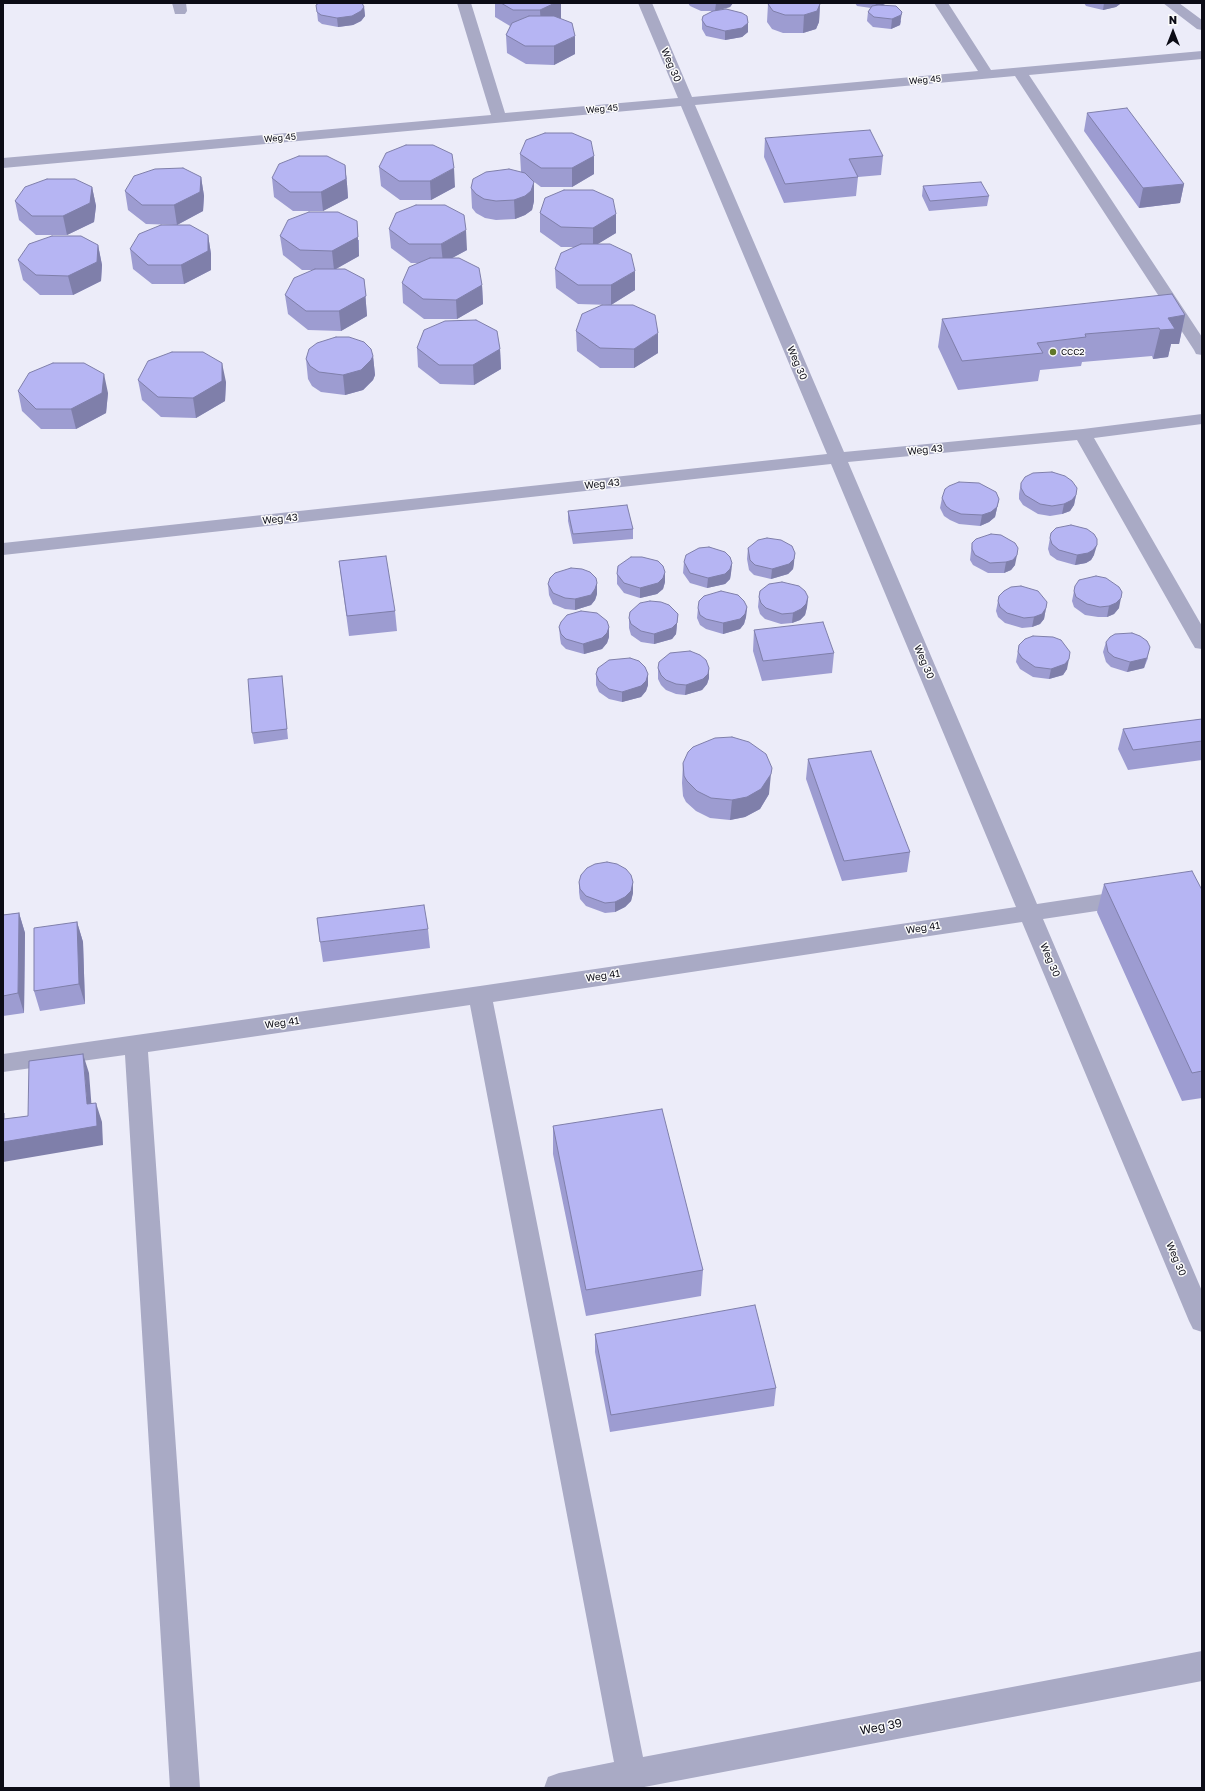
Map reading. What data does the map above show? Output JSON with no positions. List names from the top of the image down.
{
  "streets": {
    "lane": [
      "Weg 30",
      "Weg 45",
      "Weg 43",
      "Weg 41",
      "Weg 39"
    ]
  },
  "crossings": [
    ["Weg 30", "Weg 45"],
    ["Weg 30", "Weg 43"],
    ["Weg 30", "Weg 41"]
  ],
  "places": ["CCC2"],
  "north": "top"
}
